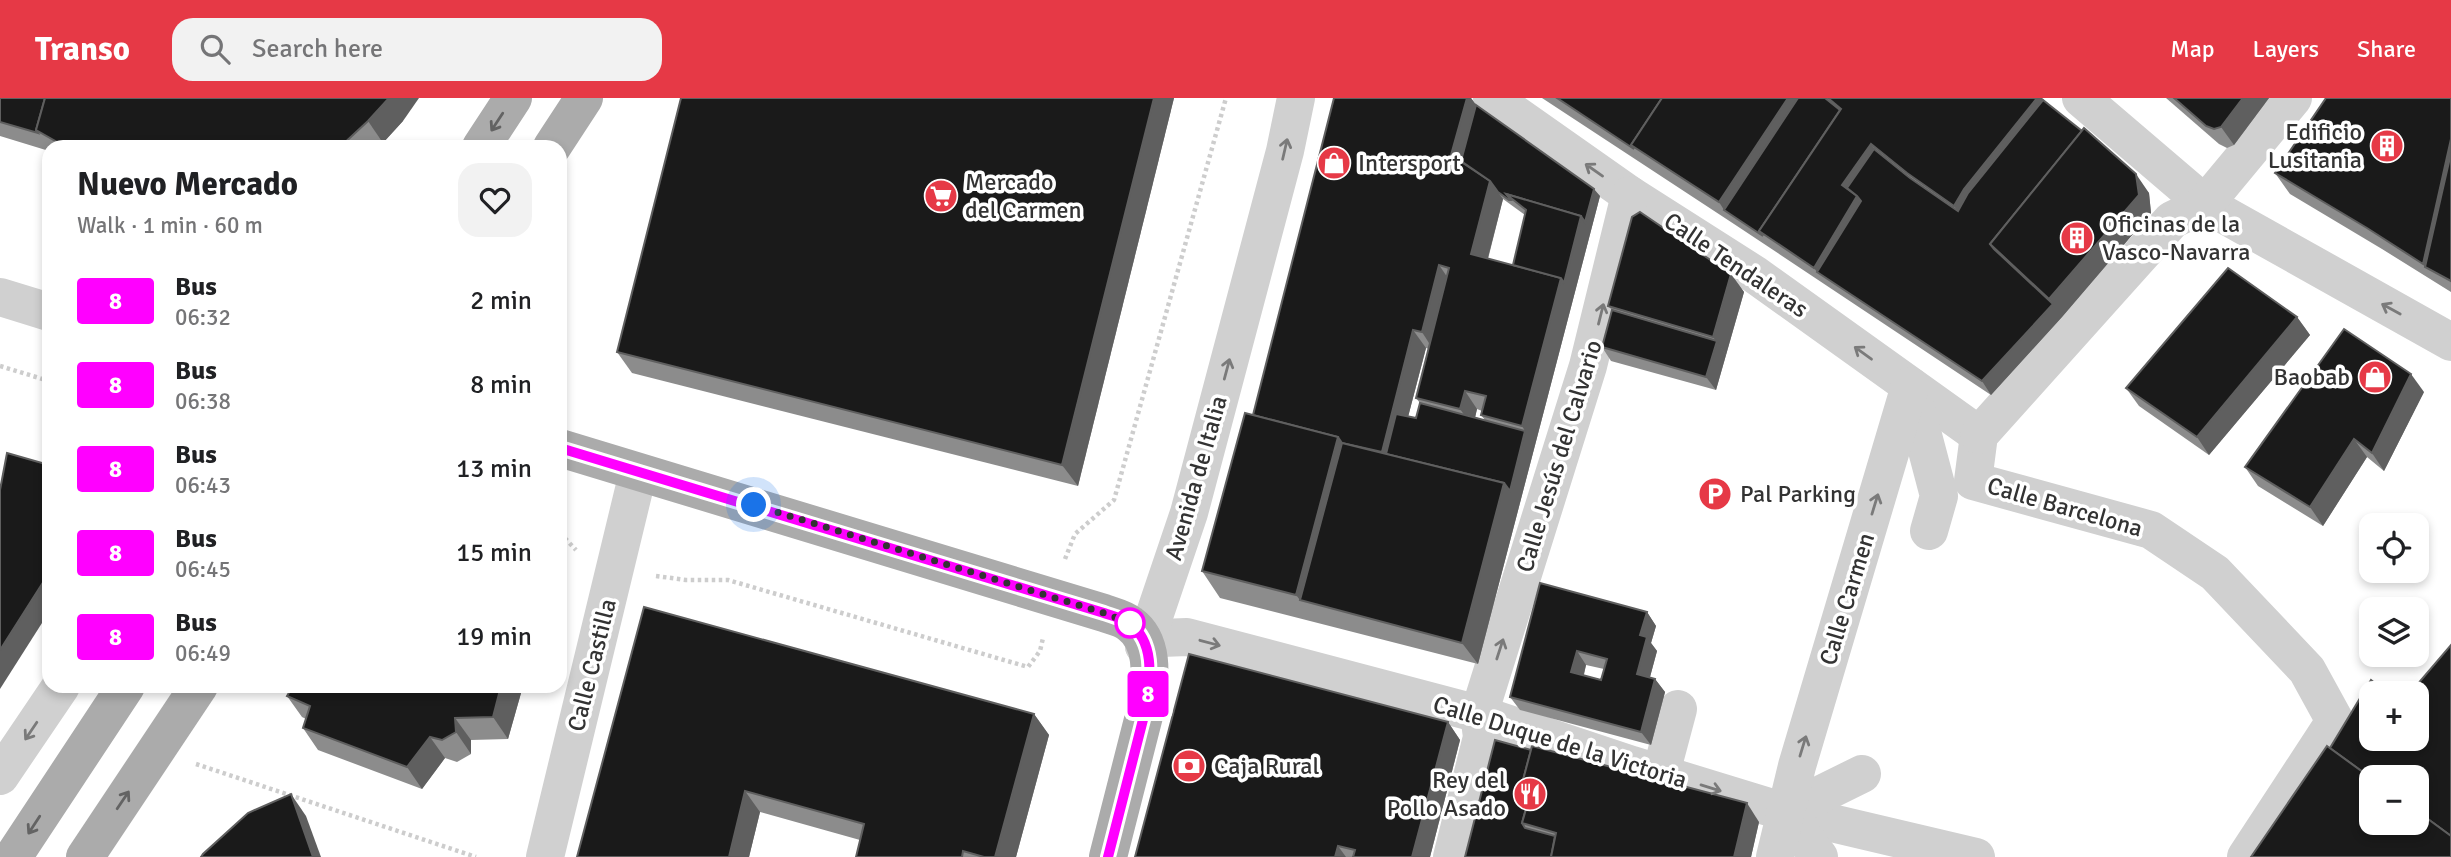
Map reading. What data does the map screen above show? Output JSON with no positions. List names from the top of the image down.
{
  "streets": {
    "main road": ["Avenida de Italia"],
    "street": [
      "Calle Tendaleras",
      "Calle Jesús del Calvario",
      "Calle Barcelona",
      "Calle Carmen",
      "Calle Castilla",
      "Calle Duque de la Victoria"
    ]
  },
  "crossings": [
    ["Calle Tendaleras", "Calle Jesús del Calvario"],
    ["Calle Tendaleras", "Calle Barcelona"],
    ["Calle Tendaleras", "Calle Carmen"],
    ["Calle Jesús del Calvario", "Calle Duque de la Victoria"],
    ["Avenida de Italia", "Calle Duque de la Victoria"],
    ["Calle Carmen", "Calle Duque de la Victoria"]
  ],
  "one_way": [
    "Calle Tendaleras",
    "Calle Jesús del Calvario",
    "Avenida de Italia",
    "Calle Carmen",
    "Calle Duque de la Victoria"
  ],
  "places": {
    "building": ["Edificio Lusitania", "Oficinas de la Vasco-Navarra"],
    "shop": ["Intersport", "Baobab"],
    "supermarket": ["Mercado del Carmen"],
    "parking": ["Pal Parking"],
    "bank": ["Caja Rural"],
    "restaurant": ["Rey del Pollo Asado"]
  },
  "lines": ["bus line 8"],
  "page": {
    "header": "Transo",
    "search": "Search here",
    "nav": ["Map", "Layers", "Share"],
    "on_map": "8",
    "heading": ["Nuevo Mercado", "Walk · 1 min · 60 m"],
    "list": [
      {
        "mark": "8",
        "name": "Bus",
        "note": "06:32",
        "value": "2 min"
      },
      {
        "mark": "8",
        "name": "Bus",
        "note": "06:38",
        "value": "8 min"
      },
      {
        "mark": "8",
        "name": "Bus",
        "note": "06:43",
        "value": "13 min"
      },
      {
        "mark": "8",
        "name": "Bus",
        "note": "06:45",
        "value": "15 min"
      },
      {
        "mark": "8",
        "name": "Bus",
        "note": "06:49",
        "value": "19 min"
      }
    ],
    "map_buttons": ["+", "−"]
  }
}
